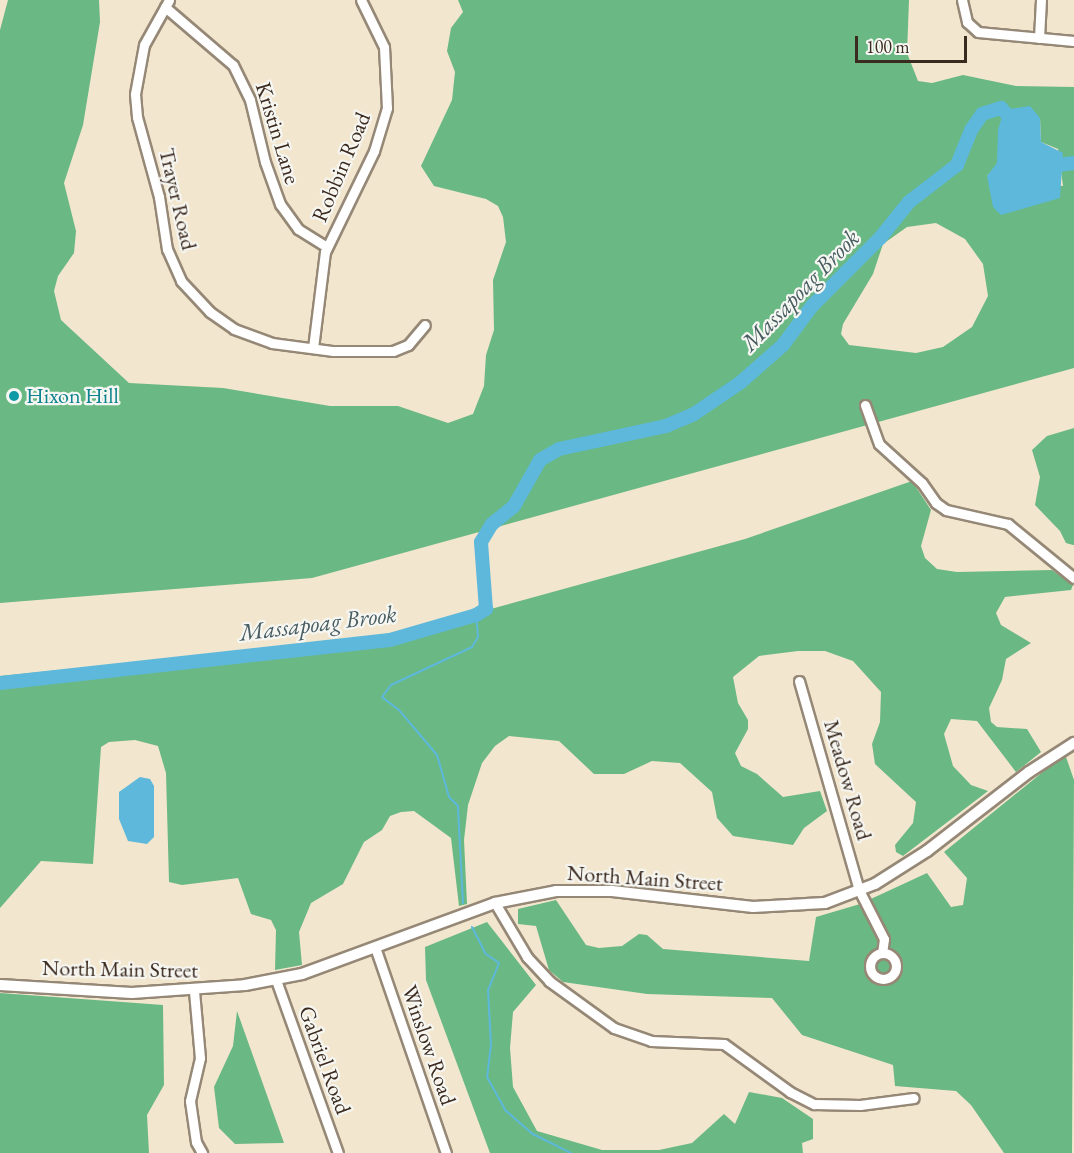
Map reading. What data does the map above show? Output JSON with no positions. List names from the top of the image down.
{
  "streets": {
    "main road": ["North Main Street"],
    "street": [
      "Kristin Lane",
      "Robbin Road",
      "Trayer Road",
      "Meadow Road",
      "Winslow Road",
      "Gabriel Road"
    ]
  },
  "crossings": [
    ["Kristin Lane", "Robbin Road"],
    ["Kristin Lane", "Trayer Road"],
    ["Robbin Road", "Trayer Road"],
    ["Meadow Road", "North Main Street"],
    ["North Main Street", "Winslow Road"],
    ["North Main Street", "Gabriel Road"]
  ],
  "water": ["Massapoag Brook"],
  "places": ["Hixon Hill"],
  "scale_bar": "100 m"
}
